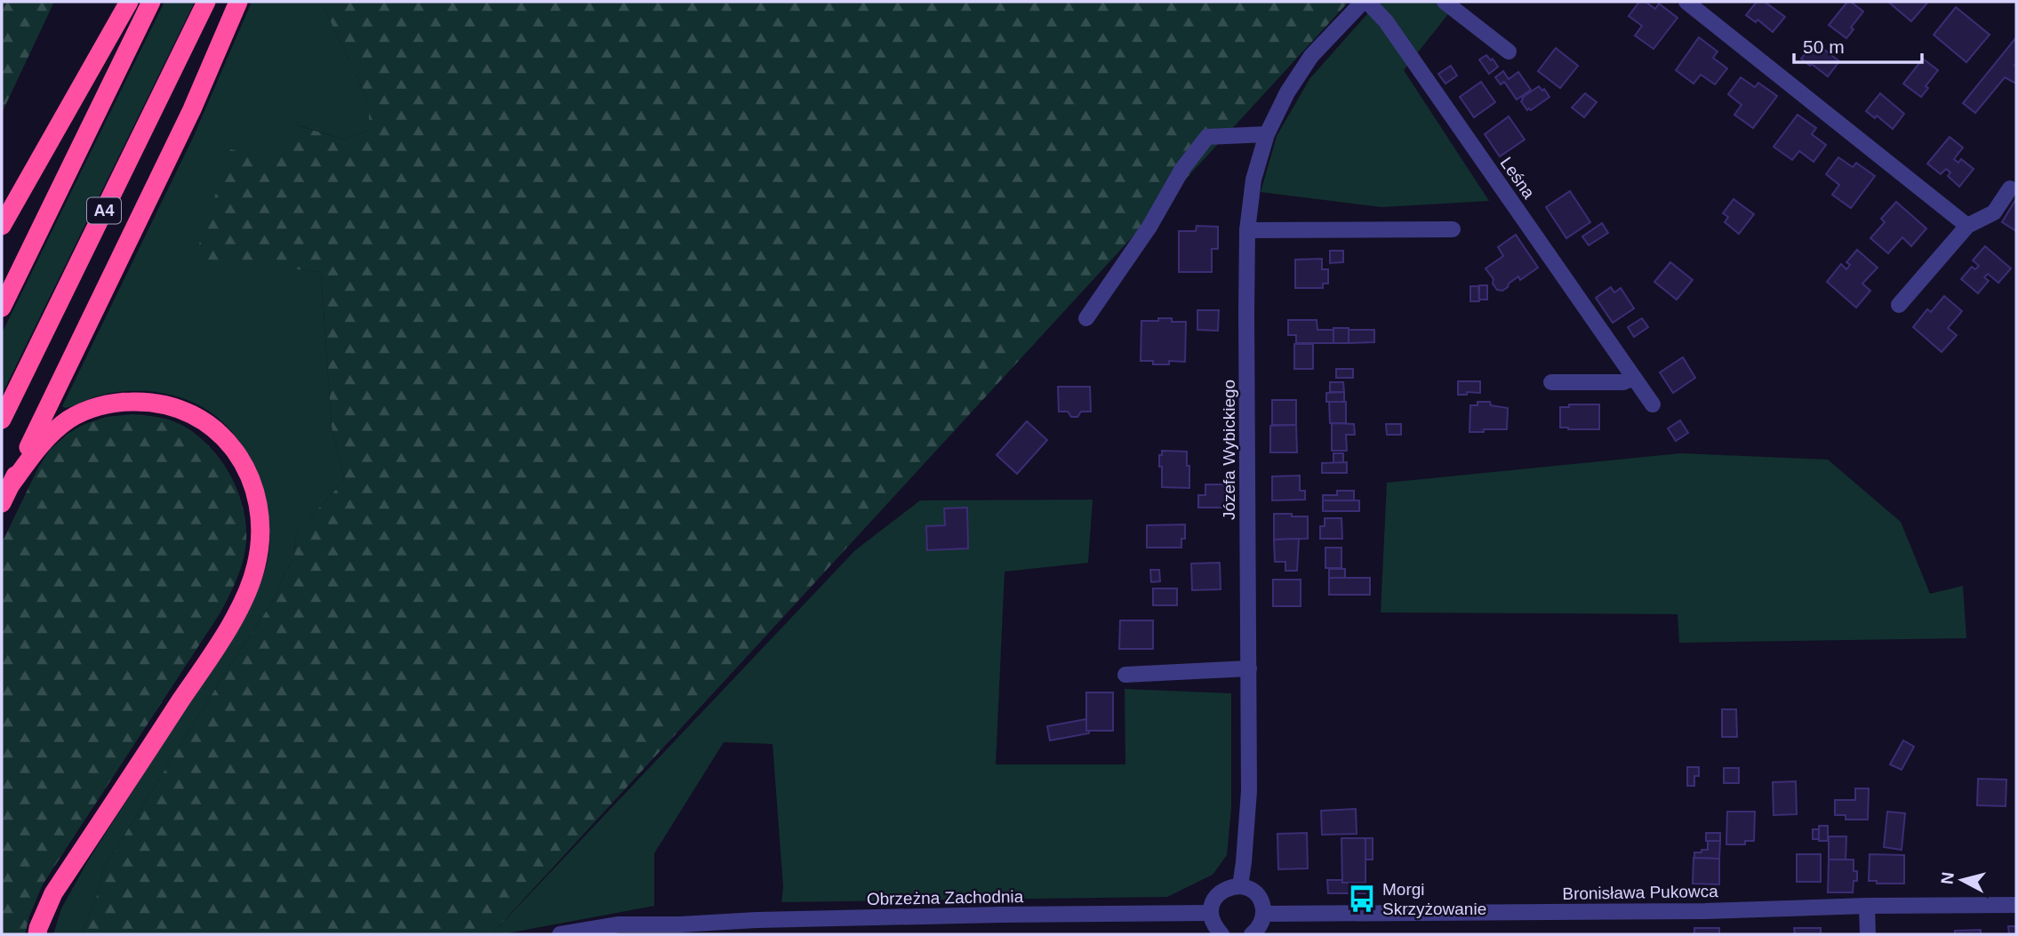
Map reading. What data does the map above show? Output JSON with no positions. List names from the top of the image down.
{
  "streets": {
    "highway": ["A4"],
    "street": [
      "Leśna",
      "Józefa Wybickiego",
      "Bronisława Pukowca",
      "Obrzeżna Zachodnia"
    ]
  },
  "crossings": [
    ["Leśna", "Józefa Wybickiego"]
  ],
  "places": {
    "bus stop": ["Morgi Skrzyżowanie"]
  },
  "scale_bar": "50 m",
  "north": "left"
}
